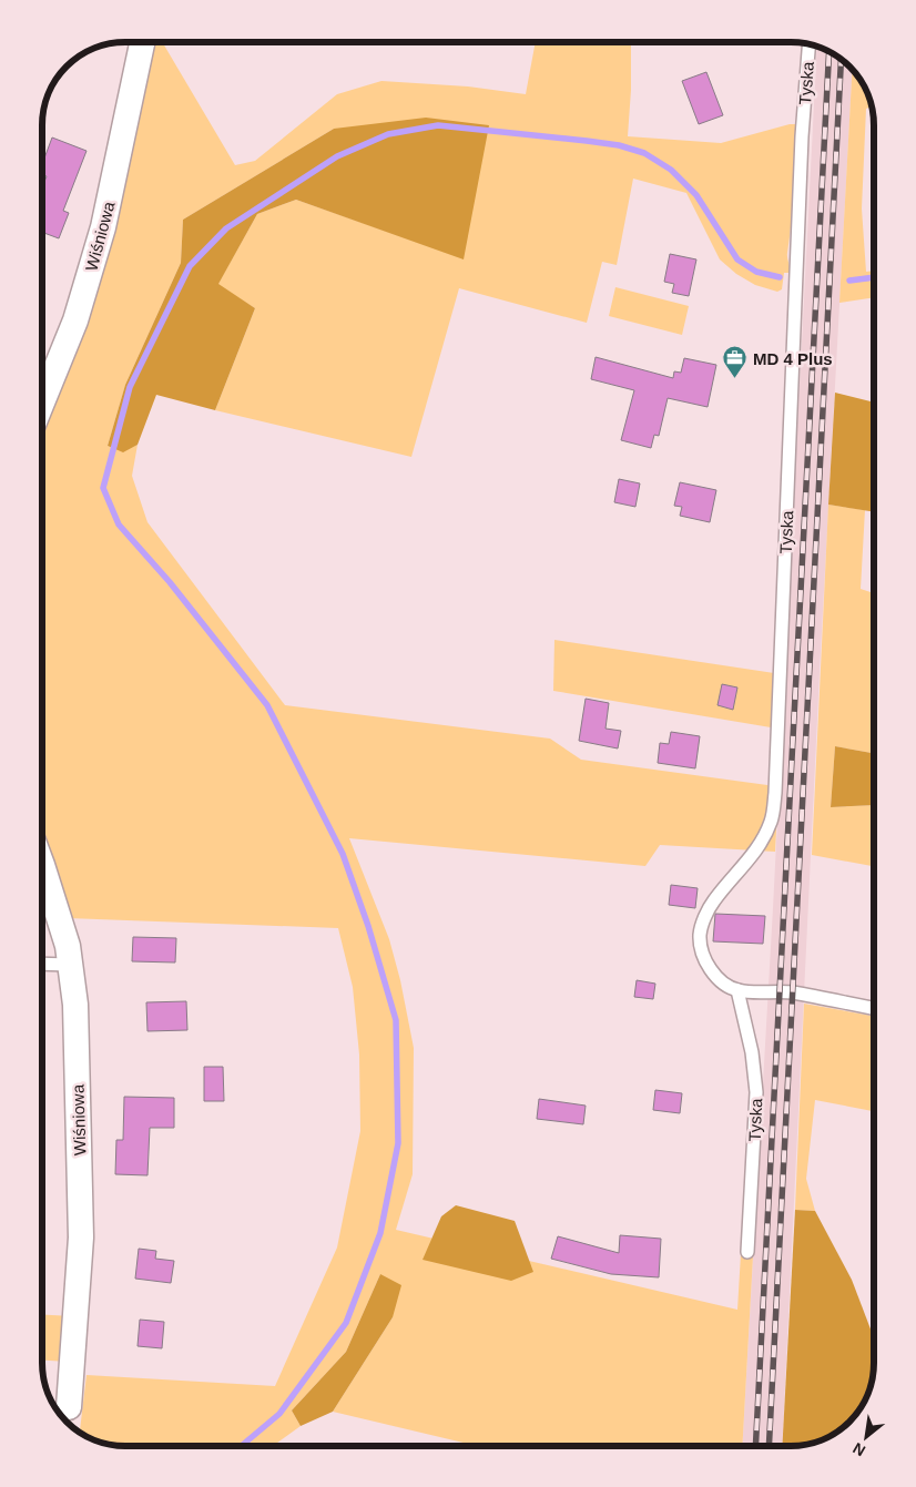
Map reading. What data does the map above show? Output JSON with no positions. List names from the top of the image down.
{
  "streets": {
    "street": ["Wiśniowa"],
    "lane": ["Tyska"]
  },
  "places": {
    "office": ["MD 4 Plus"]
  },
  "north": "bottom left"
}
